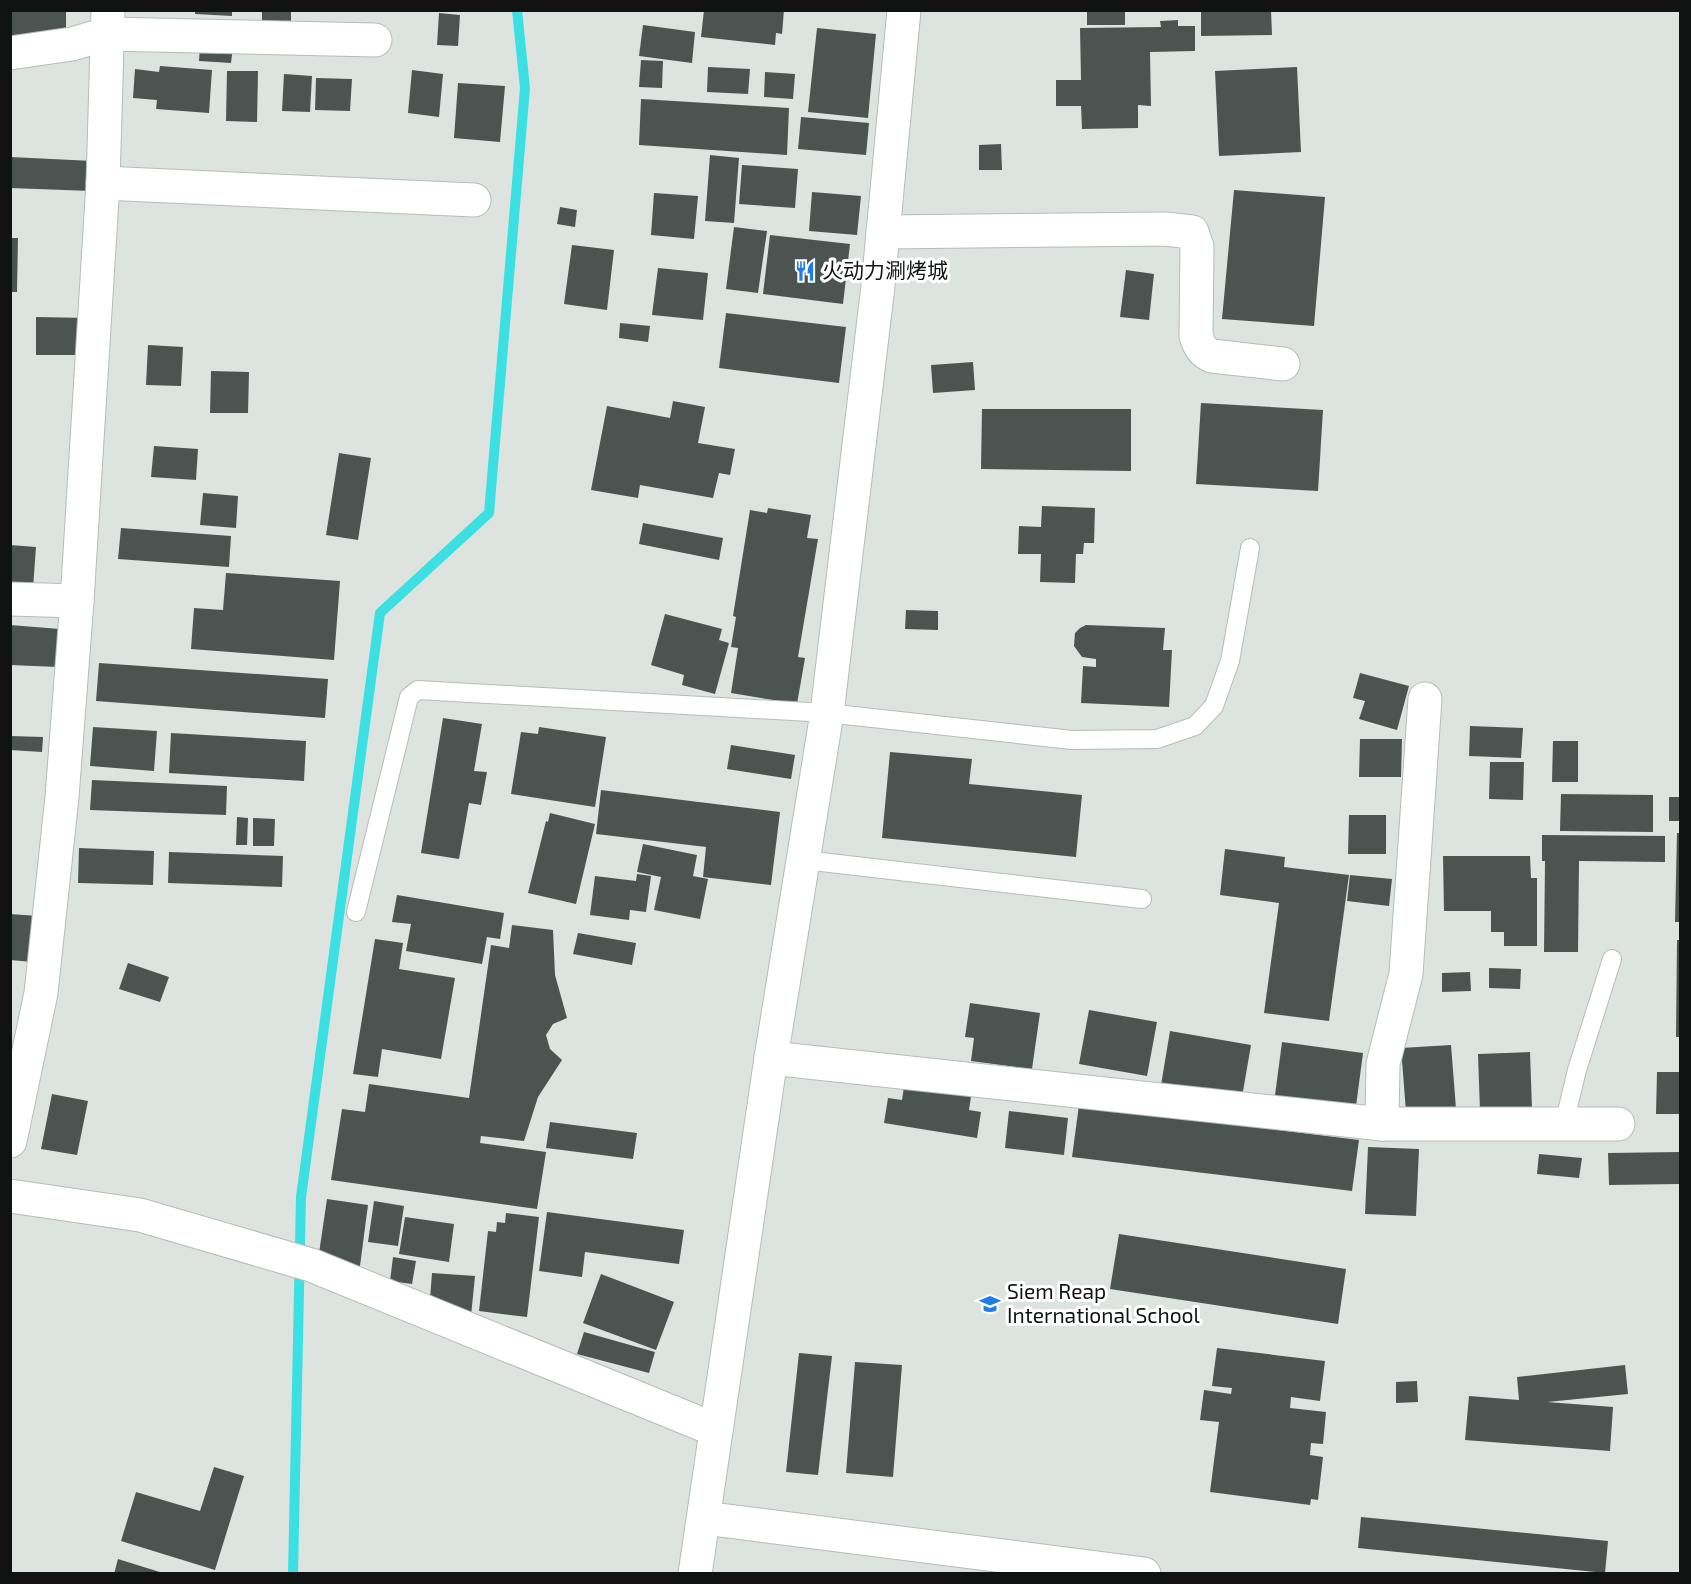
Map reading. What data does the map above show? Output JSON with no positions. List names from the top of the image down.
{
  "places": {
    "restaurant": ["火动力涮烤城"],
    "school or university": ["Siem Reap International School"]
  }
}
